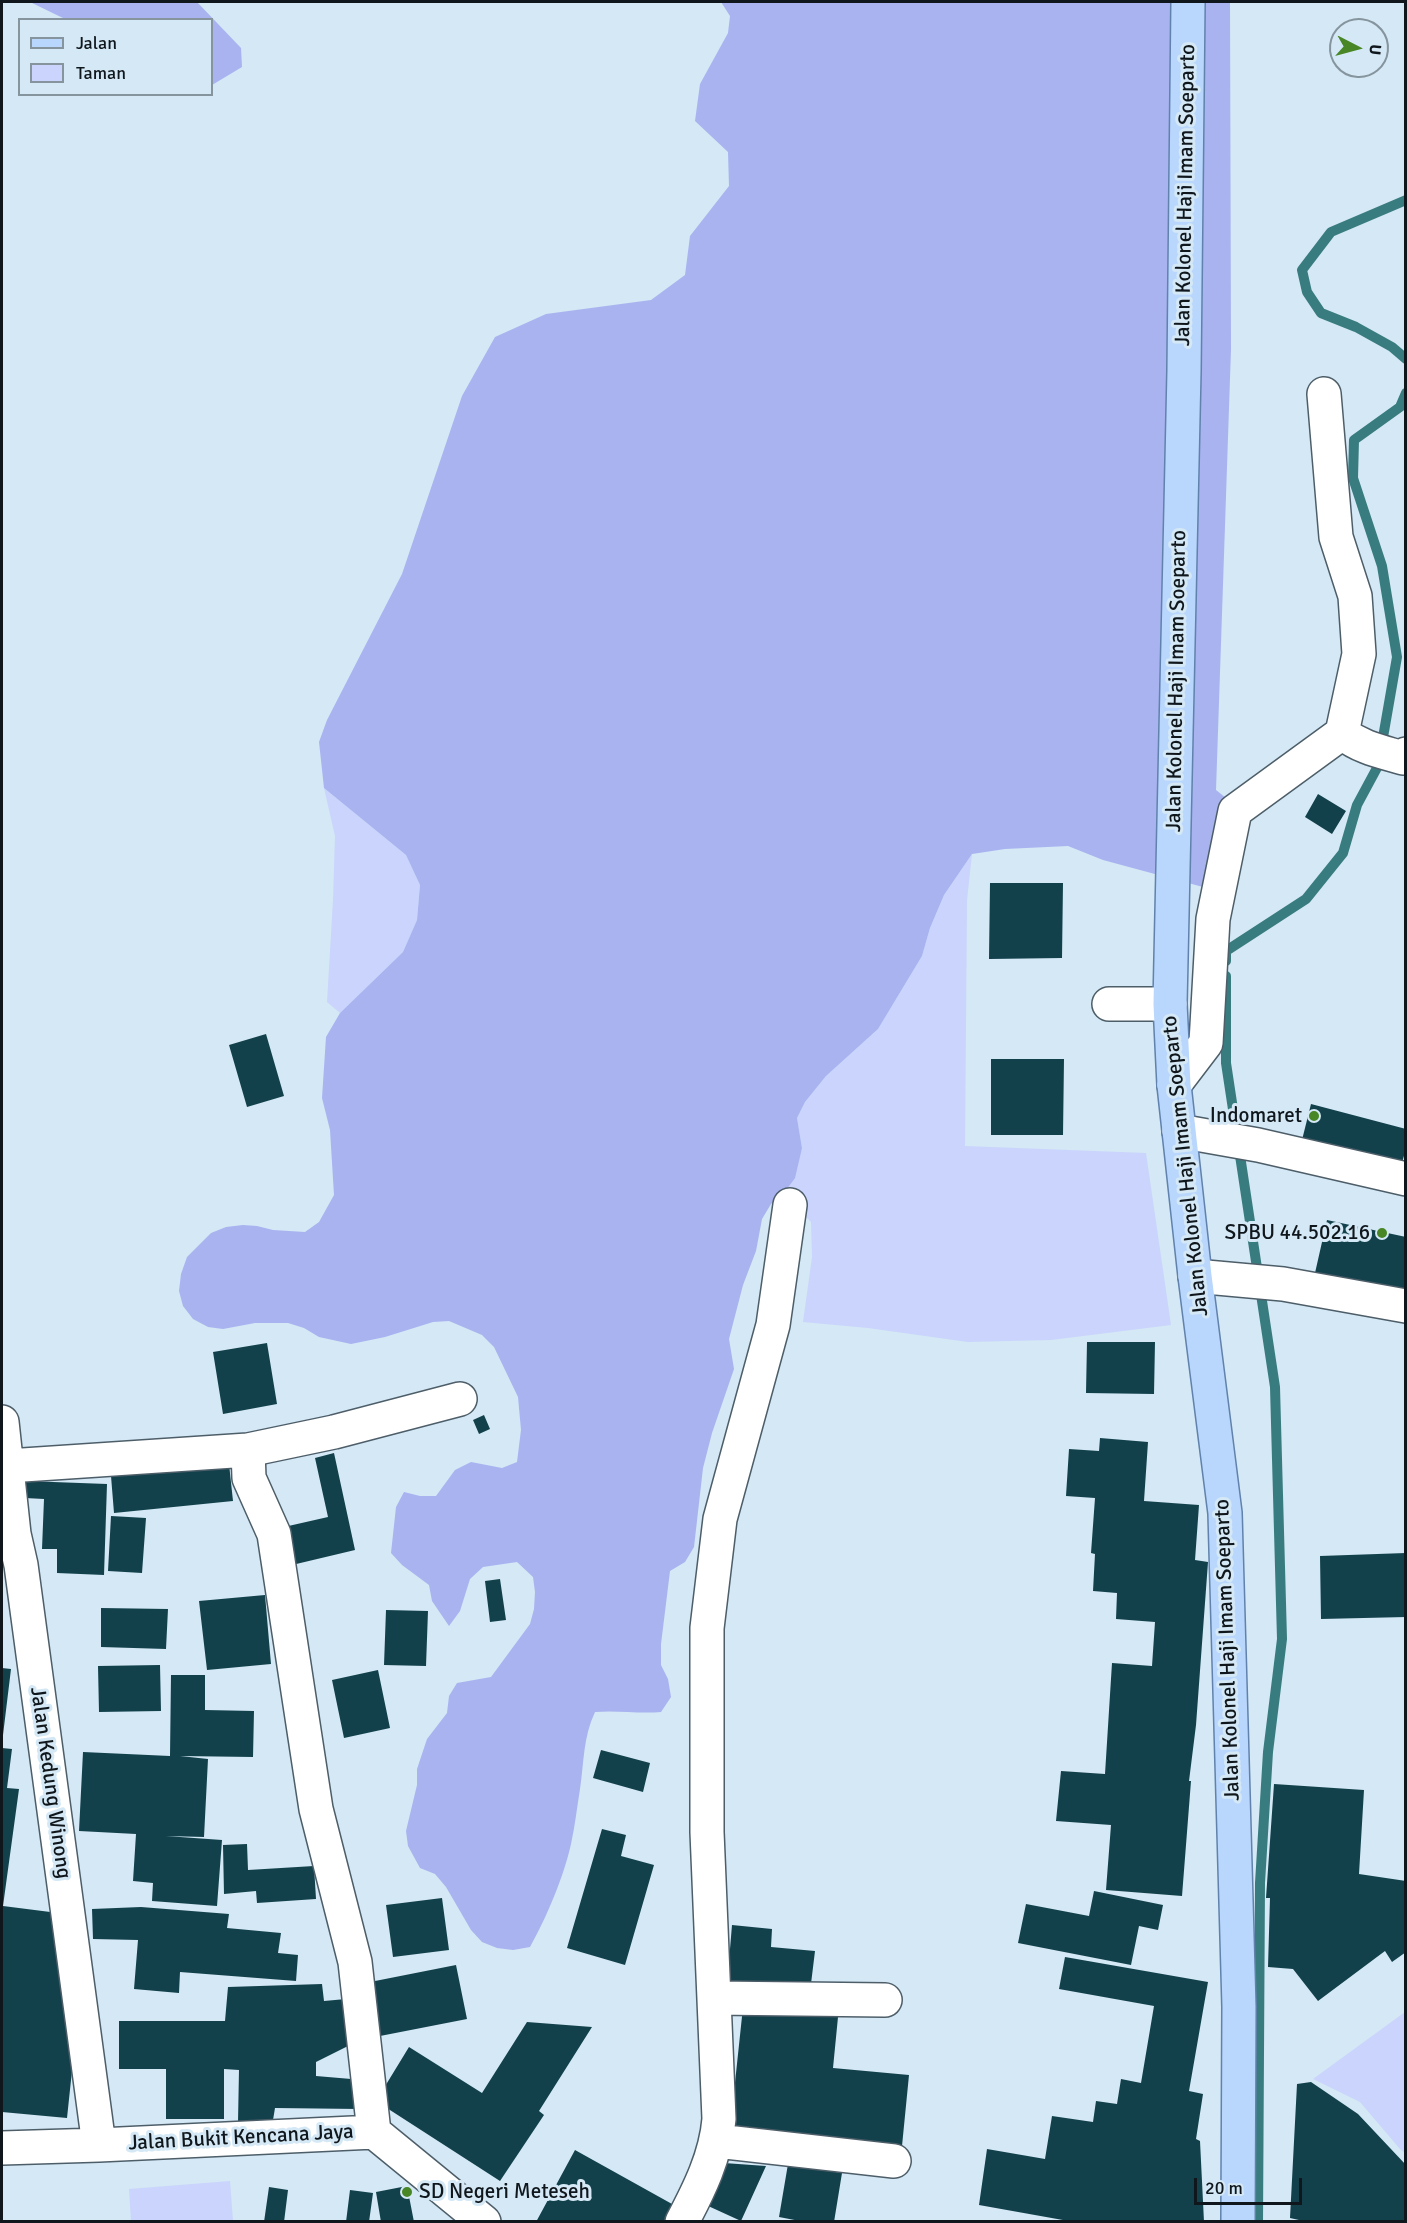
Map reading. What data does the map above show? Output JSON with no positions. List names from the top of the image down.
{
  "streets": {
    "main road": ["Jalan Kolonel Haji Imam Soeparto"],
    "street": ["Jalan Kedung Winong", "Jalan Bukit Kencana Jaya"]
  },
  "crossings": [
    ["Jalan Kedung Winong", "Jalan Bukit Kencana Jaya"]
  ],
  "places": ["Indomaret", "SPBU 44.502.16", "SD Negeri Meteseh"],
  "legend": ["Jalan", "Taman"],
  "scale_bar": "20 m",
  "north": "right"
}
